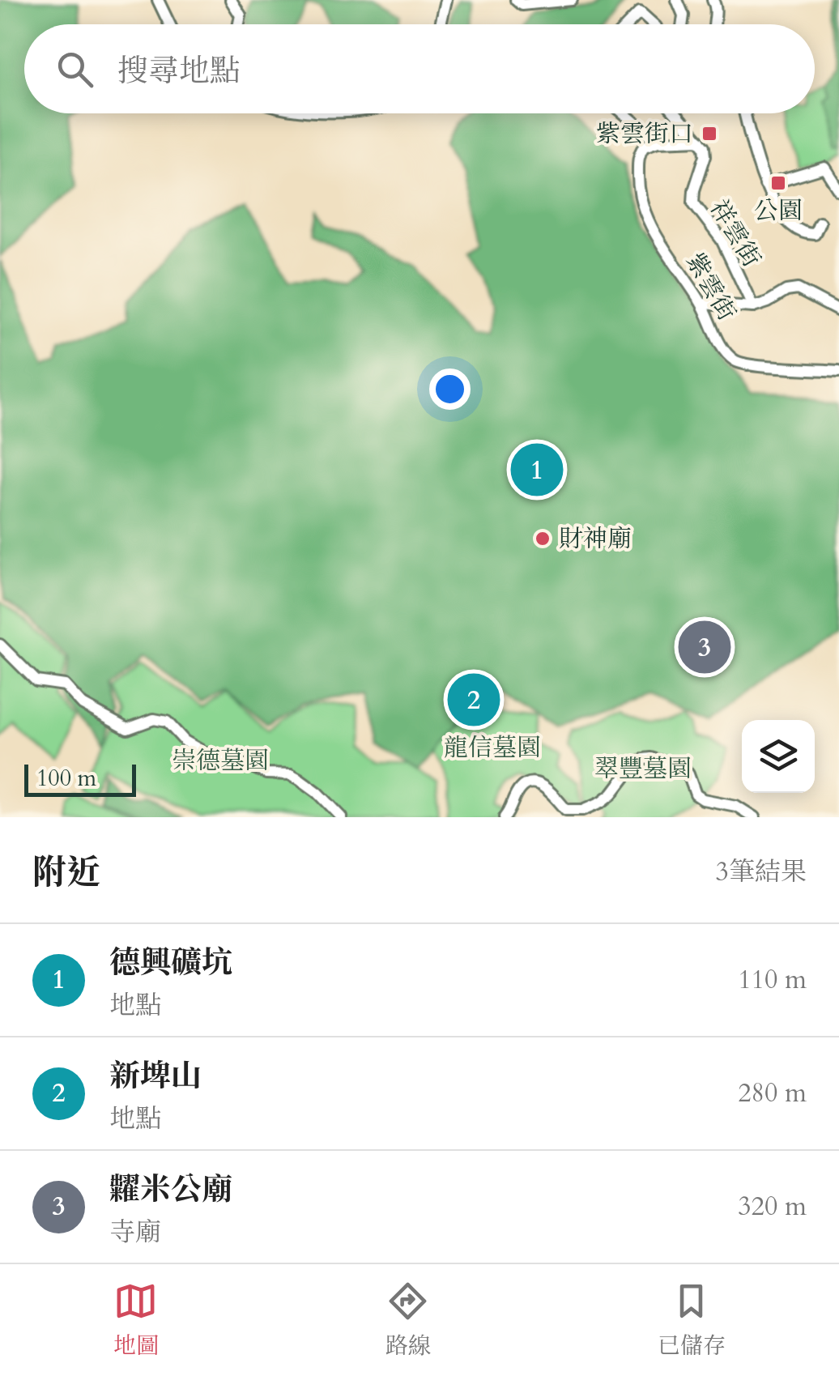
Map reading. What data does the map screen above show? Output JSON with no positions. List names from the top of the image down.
{
  "streets": {
    "street": ["祥雲街", "紫雲街"]
  },
  "parks": ["龍信墓園", "崇德墓園", "翠豐墓園"],
  "places": {
    "transit": ["紫雲街口", "公園"],
    "other": ["財神廟"]
  },
  "scale_bar": "100 m",
  "page": {
    "search": "搜尋地點",
    "pins": ["1", "3", "2"],
    "scale": "100 m",
    "heading": ["附近", "3筆結果"],
    "list": [
      {
        "mark": "1",
        "name": "德興礦坑",
        "note": "地點",
        "value": "110 m"
      },
      {
        "mark": "2",
        "name": "新埤山",
        "note": "地點",
        "value": "280 m"
      },
      {
        "mark": "3",
        "name": "糶米公廟",
        "note": "寺廟",
        "value": "320 m"
      }
    ],
    "nav": ["地圖", "路線", "已儲存"]
  }
}
